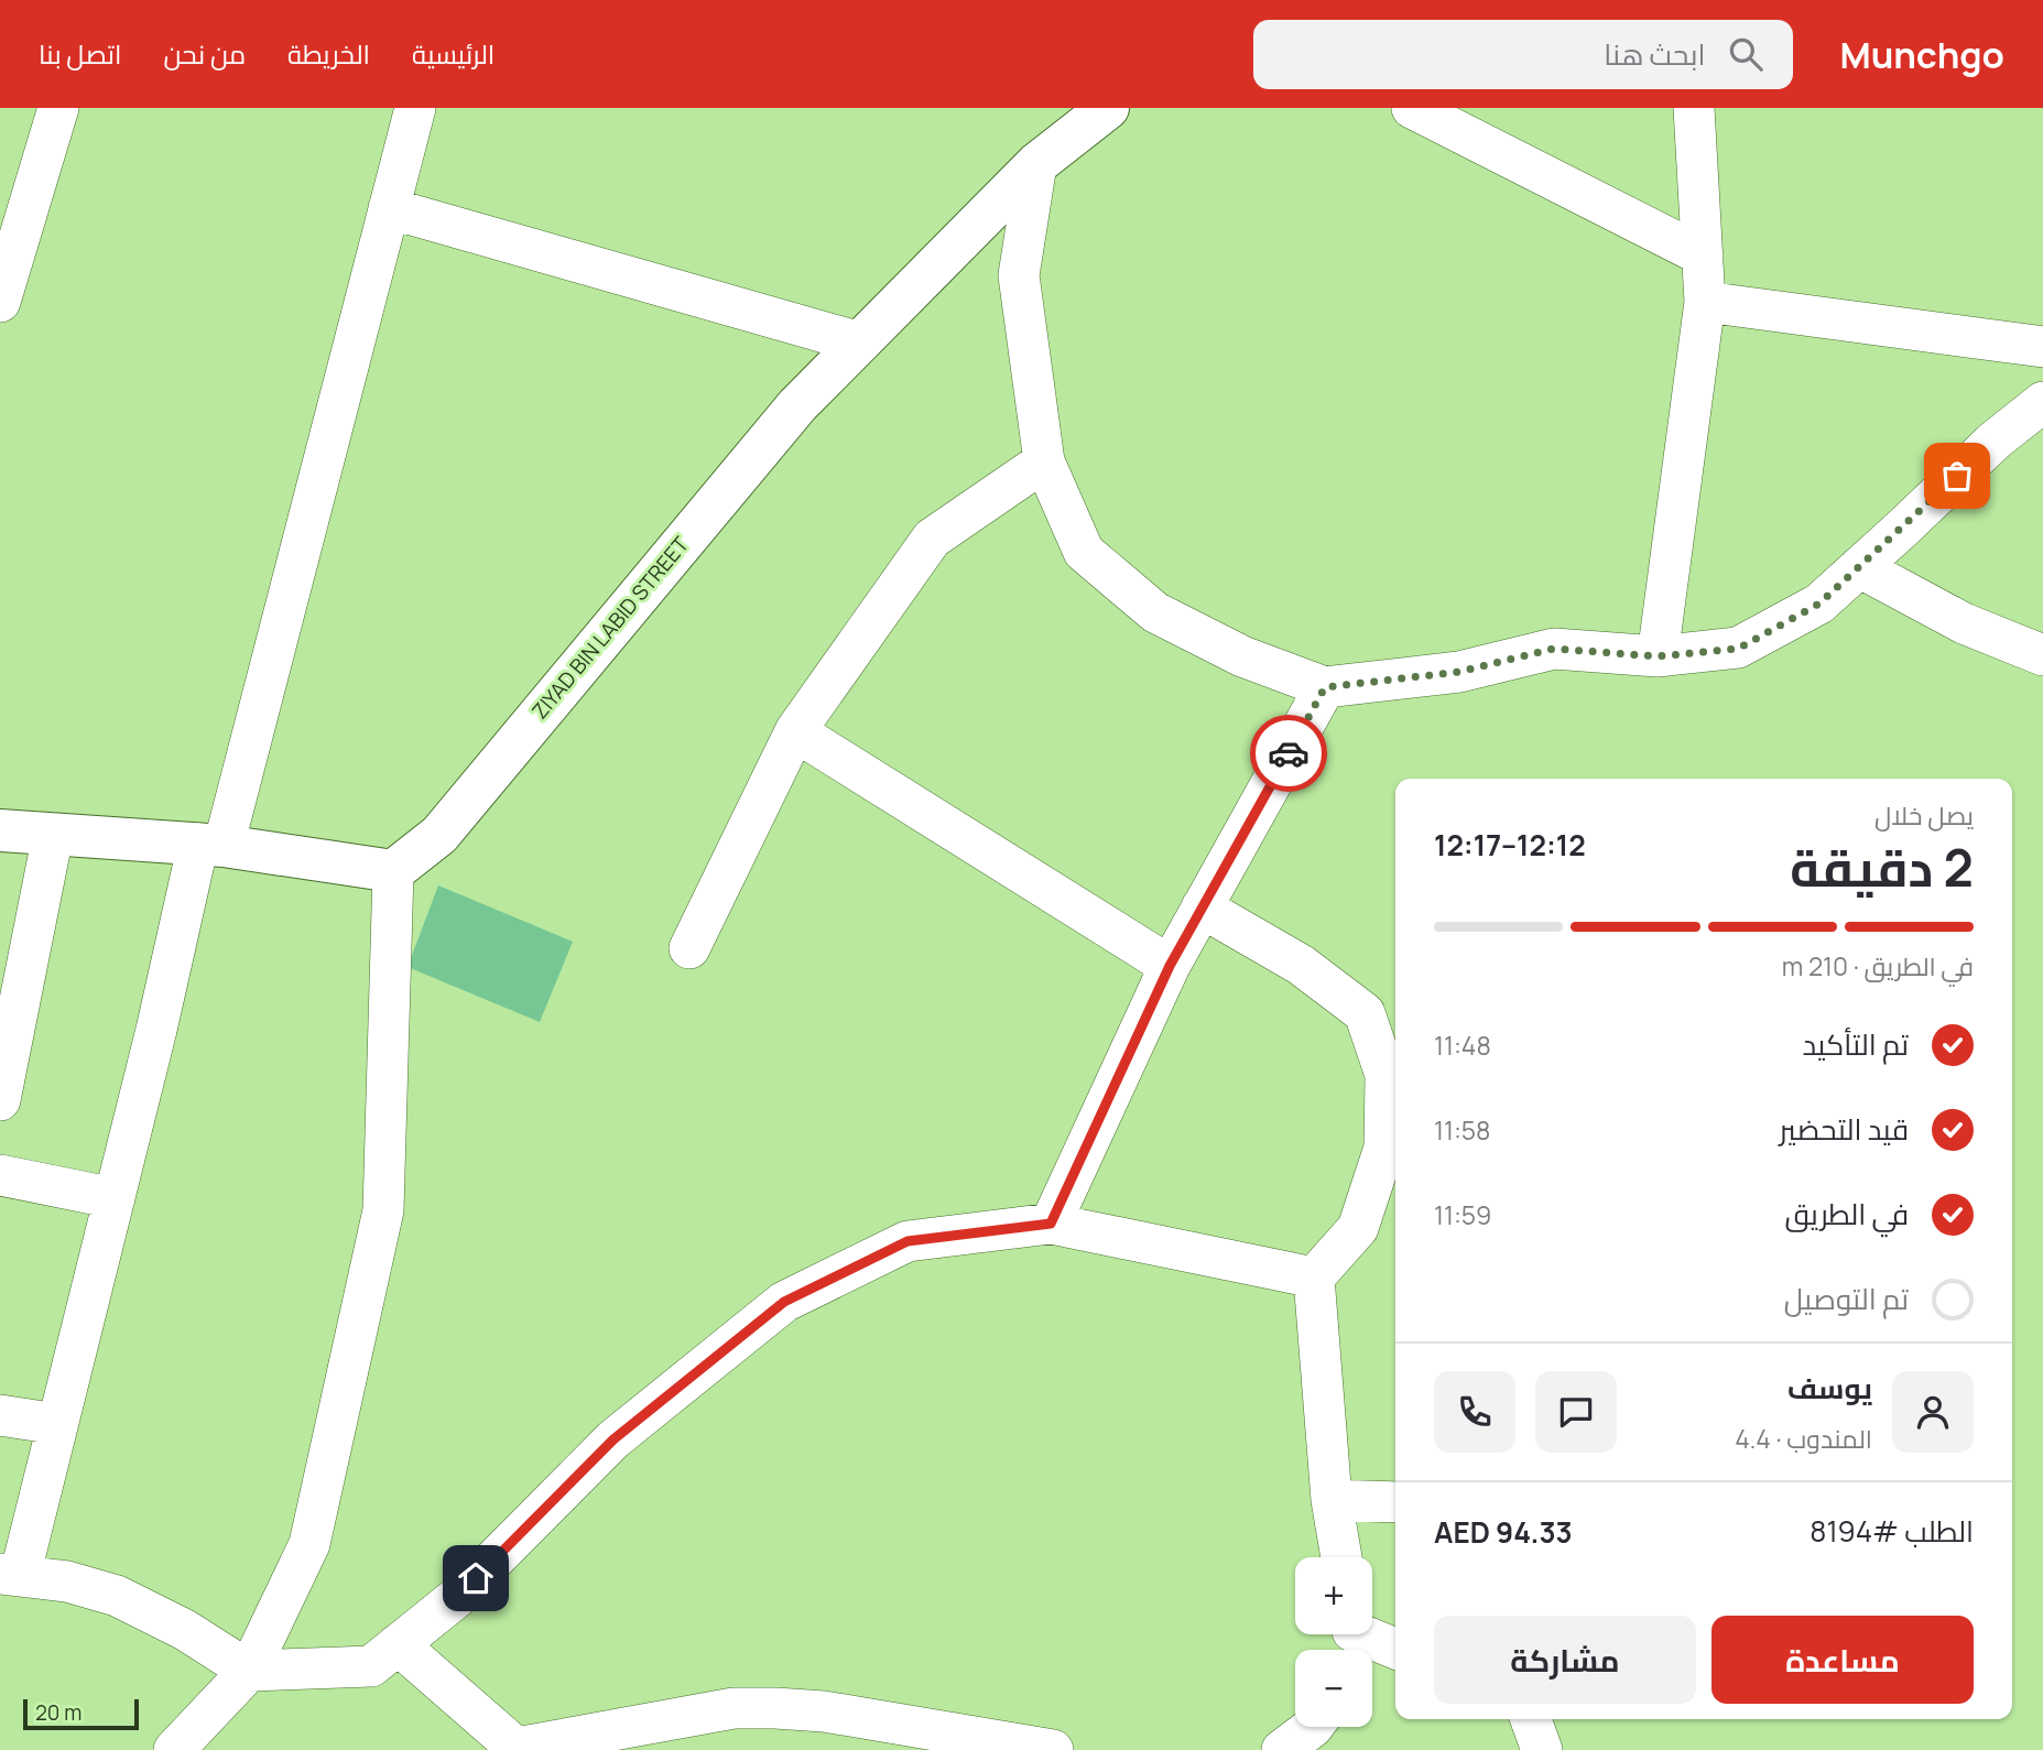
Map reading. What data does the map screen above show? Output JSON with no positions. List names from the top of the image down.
{
  "streets": {
    "main road": ["ZIYAD BIN LABID STREET"]
  },
  "scale_bar": "20 m",
  "page": {
    "header": "Munchgo",
    "search": "ابحث هنا",
    "nav": [
      "الرئيسية",
      "الخريطة",
      "من نحن",
      "اتصل بنا"
    ],
    "heading": ["2 دقيقة", "يصل خلال", "12:12–12:17"],
    "panel": [
      "يوسف",
      "المندوب · 4.4",
      "الطلب #8194",
      "AED 94.33"
    ],
    "bar": "في الطريق · 210 m",
    "list": [
      ["تم التأكيد", "11:48"],
      ["قيد التحضير", "11:58"],
      ["في الطريق", "11:59"],
      "تم التوصيل"
    ],
    "map_buttons": ["+", "−"],
    "buttons": ["مساعدة", "مشاركة"],
    "scale": "20 m"
  }
}
